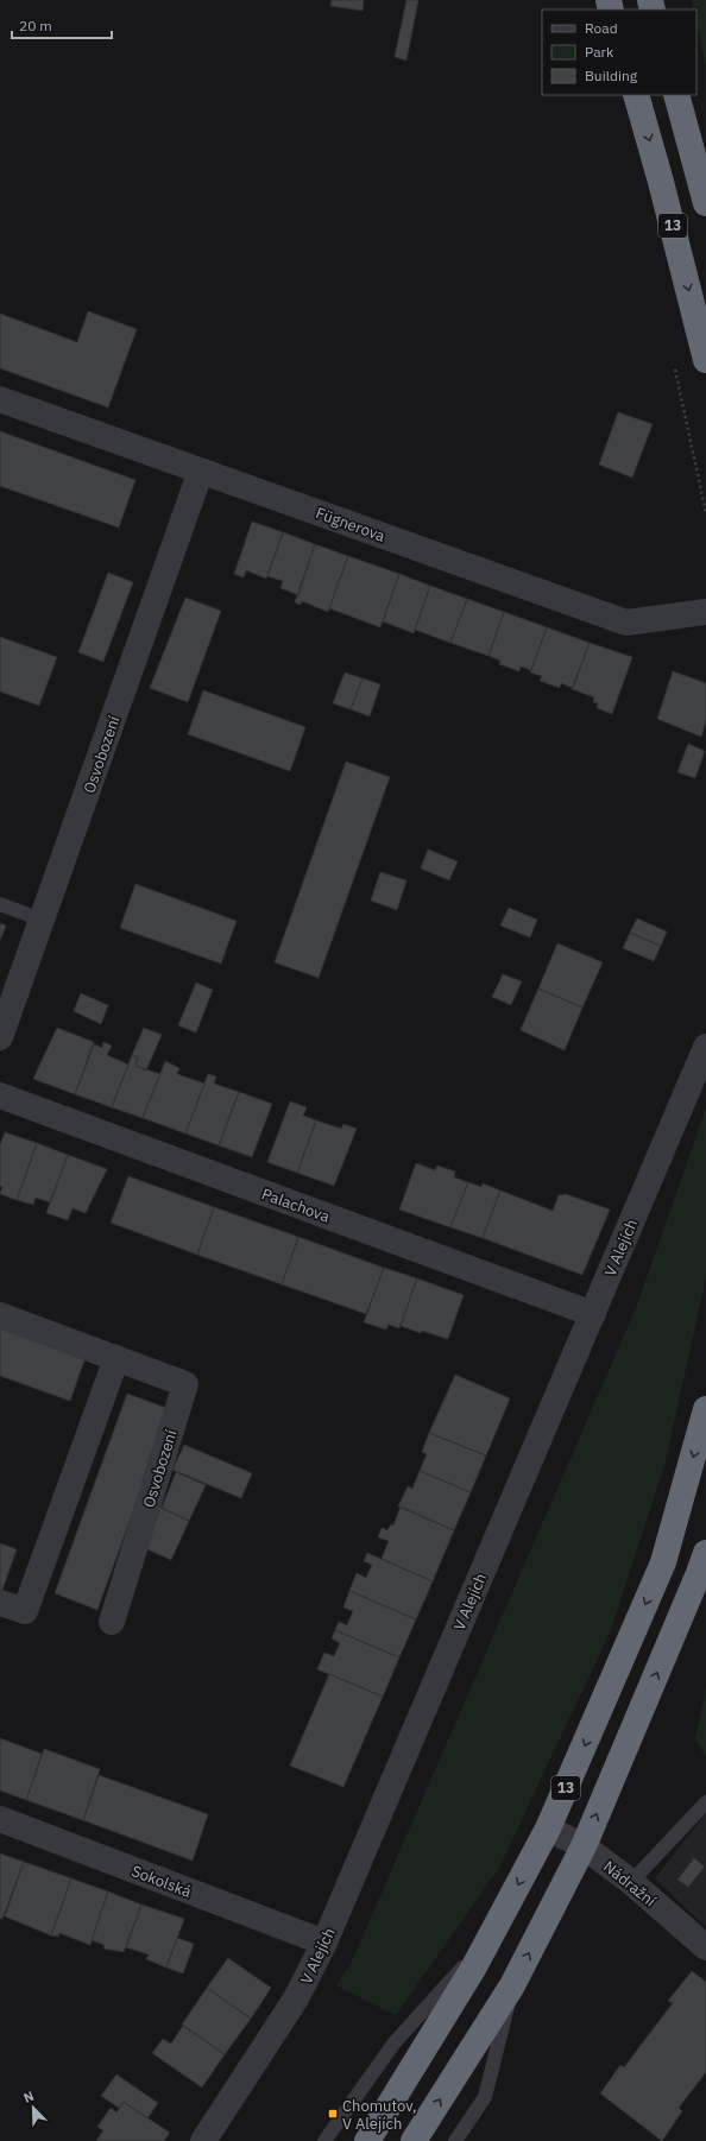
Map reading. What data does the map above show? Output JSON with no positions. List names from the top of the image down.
{
  "streets": {
    "highway": ["13"],
    "street": [
      "Fügnerova",
      "Osvobození",
      "Palachova",
      "V Alejích",
      "Sokolská",
      "Nádražní"
    ]
  },
  "crossings": [
    ["13", "Nádražní"],
    ["Fügnerova", "Osvobození"],
    ["Palachova", "V Alejích"],
    ["V Alejích", "Sokolská"]
  ],
  "places": {
    "transit": ["Chomutov, V Alejích"]
  },
  "legend": ["Road", "Park", "Building"],
  "scale_bar": "20 m",
  "north": "top left"
}
